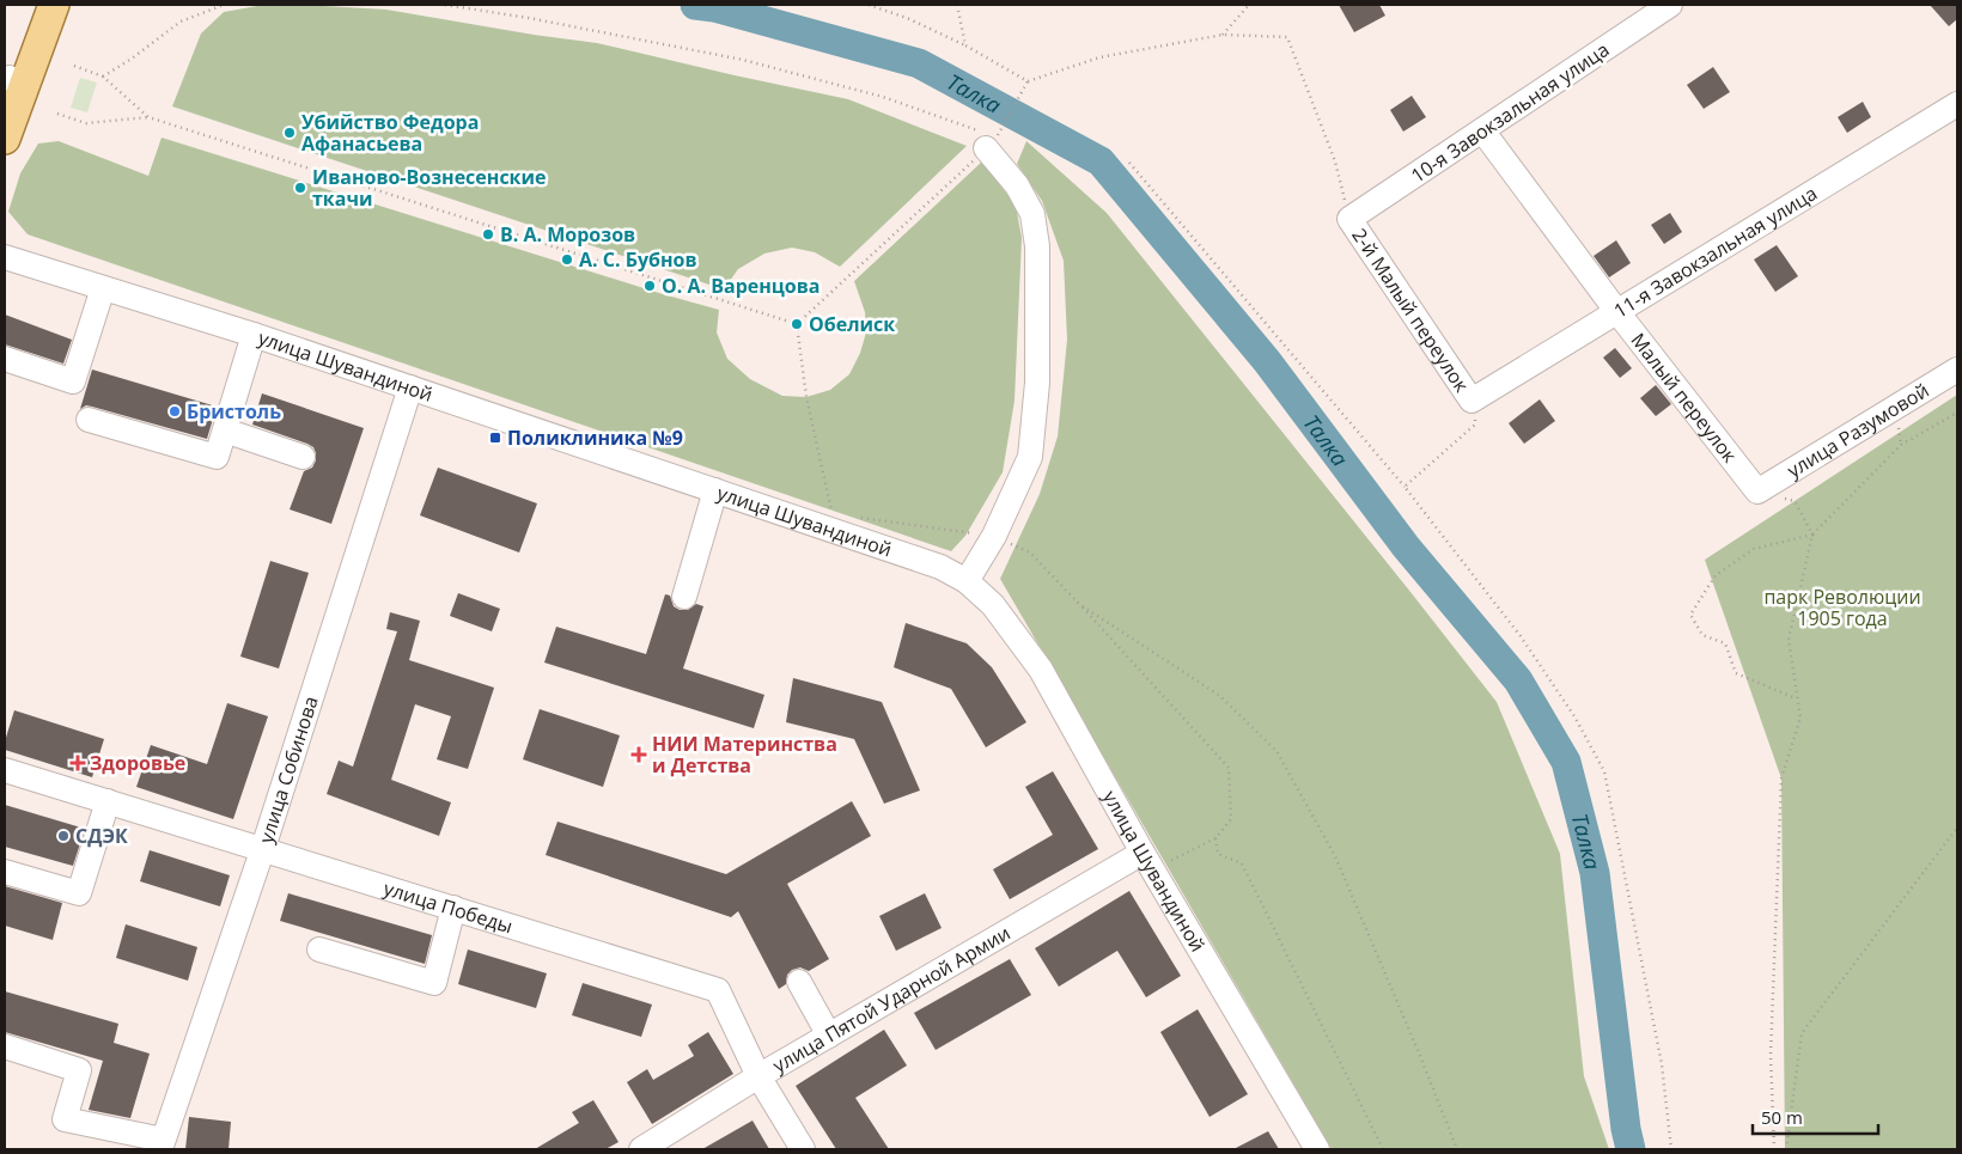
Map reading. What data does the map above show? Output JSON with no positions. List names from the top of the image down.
{
  "streets": {
    "street": [
      "10-я Завокзальная улица",
      "11-я Завокзальная улица",
      "2-й Малый переулок",
      "улица Шувандиной",
      "Малый переулок",
      "улица Разумовой",
      "улица Собинова",
      "улица Победы",
      "улица Пятой Ударной Армии"
    ]
  },
  "crossings": [
    ["10-я Завокзальная улица", "2-й Малый переулок"],
    ["10-я Завокзальная улица", "Малый переулок"],
    ["11-я Завокзальная улица", "2-й Малый переулок"],
    ["11-я Завокзальная улица", "Малый переулок"],
    ["улица Шувандиной", "улица Собинова"],
    ["улица Шувандиной", "улица Пятой Ударной Армии"],
    ["Малый переулок", "улица Разумовой"],
    ["улица Собинова", "улица Победы"],
    ["улица Победы", "улица Пятой Ударной Армии"]
  ],
  "water": ["Талка"],
  "parks": ["парк Революции 1905 года"],
  "places": {
    "other": [
      "Убийство Федора Афанасьева",
      "Иваново-Вознесенские ткачи",
      "В. А. Морозов",
      "А. С. Бубнов",
      "О. А. Варенцова",
      "Обелиск",
      "Бристоль",
      "СДЭК"
    ],
    "transit": ["Поликлиника №9"],
    "health": ["НИИ Материнства и Детства", "Здоровье"]
  },
  "scale_bar": "50 m"
}
